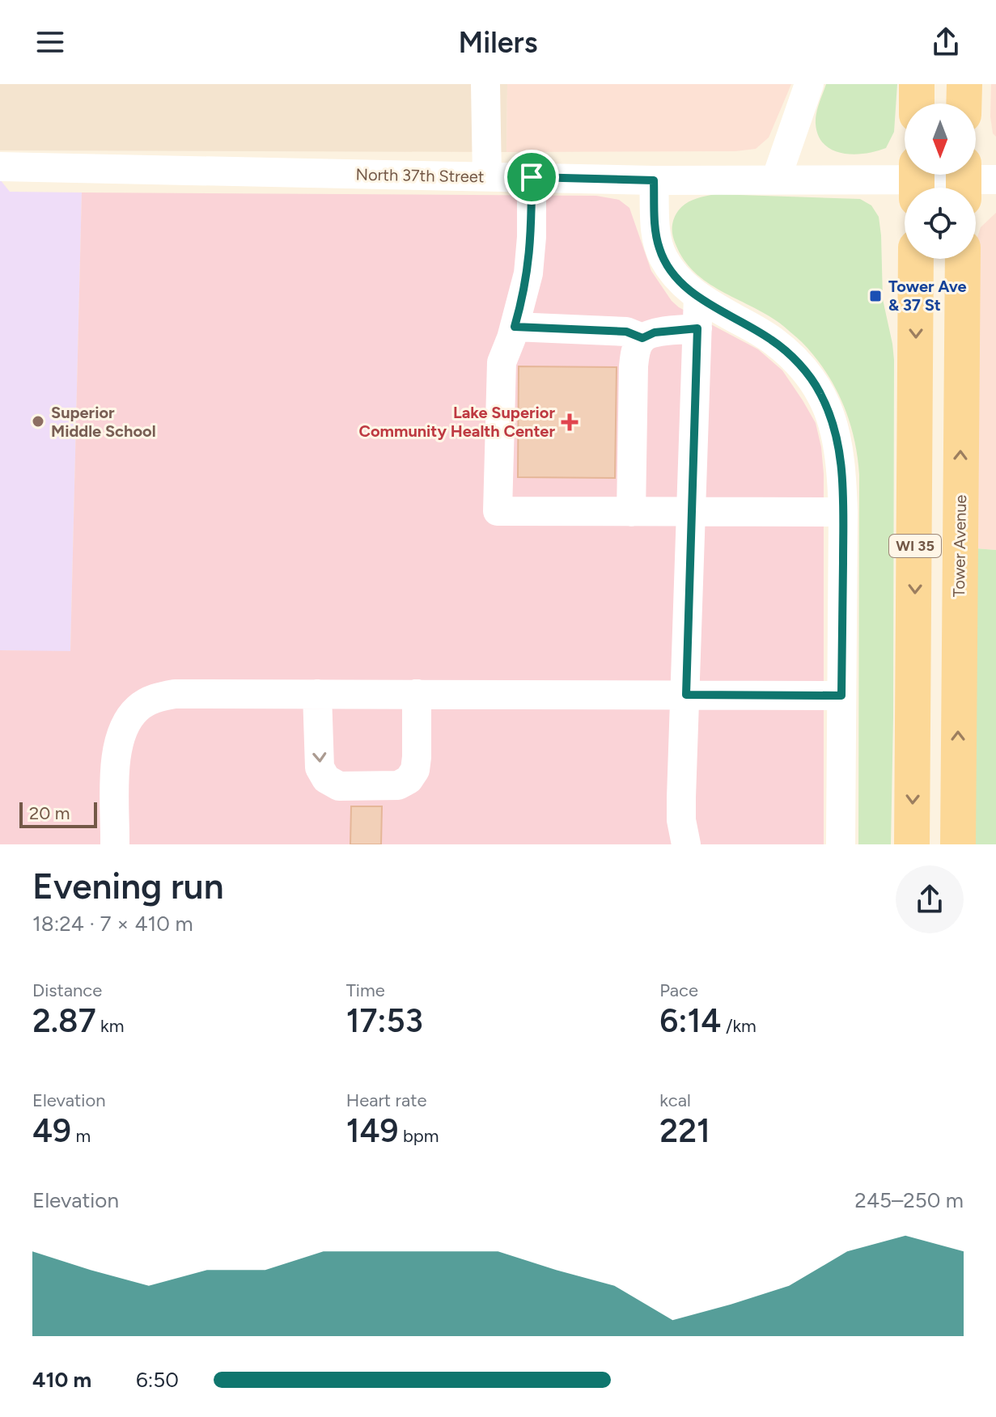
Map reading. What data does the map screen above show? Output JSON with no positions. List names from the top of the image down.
{
  "streets": {
    "main road": ["WI 35", "Tower Avenue"],
    "street": ["North 37th Street"]
  },
  "places": {
    "transit": ["Tower Ave & 37 St"],
    "other": ["Superior Middle School"],
    "health": ["Lake Superior Community Health Center"]
  },
  "scale_bar": "20 m",
  "north": "bottom",
  "page": {
    "header": "Milers",
    "scale": "20 m",
    "heading": ["Evening run", "18:24 · 7 × 410 m"],
    "stats": [
      ["Distance", "2.87 km"],
      ["Time", "17:53"],
      ["Pace", "6:14 /km"],
      ["Elevation", "49 m"],
      ["Heart rate", "149 bpm"],
      ["kcal", "221"]
    ],
    "chart": ["Elevation", "245–250 m"],
    "list": [
      {
        "name": "410 m",
        "note": "6:50"
      }
    ]
  }
}
